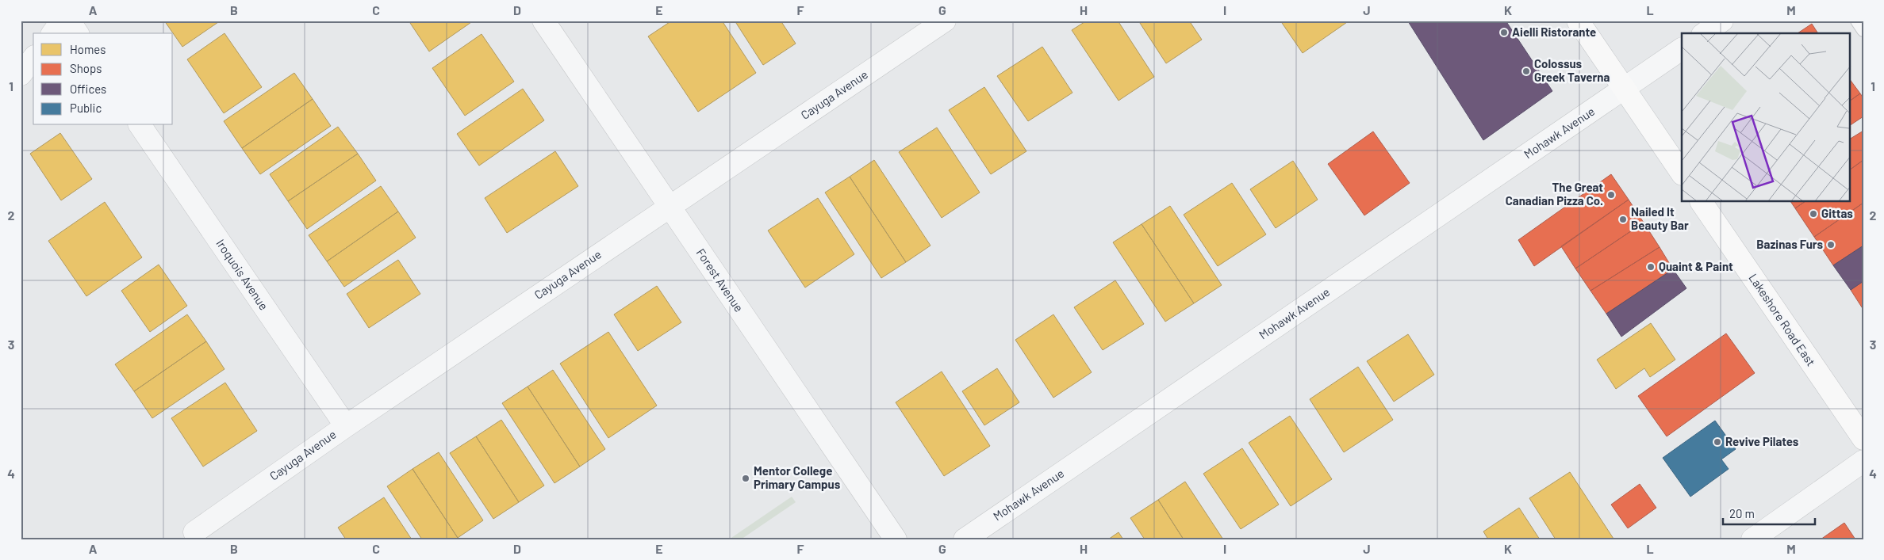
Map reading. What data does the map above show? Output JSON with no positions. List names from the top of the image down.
{
  "streets": {
    "main road": ["Lakeshore Road East"],
    "street": [
      "Cayuga Avenue",
      "Mohawk Avenue",
      "Iroquois Avenue",
      "Forest Avenue"
    ]
  },
  "crossings": [
    ["Cayuga Avenue", "Iroquois Avenue"],
    ["Cayuga Avenue", "Forest Avenue"]
  ],
  "places": [
    "Aielli Ristorante",
    "Colossus Greek Taverna",
    "The Great Canadian Pizza Co.",
    "Gittas",
    "Nailed It Beauty Bar",
    "Bazinas Furs",
    "Quaint & Paint",
    "Revive Pilates",
    "Mentor College Primary Campus"
  ],
  "legend": [
    "Homes",
    "Shops",
    "Offices",
    "Public"
  ],
  "scale_bar": "20 m",
  "grid": {
    "columns": [
      "A",
      "B",
      "C",
      "D",
      "E",
      "F",
      "G",
      "H",
      "I",
      "J",
      "K",
      "L",
      "M"
    ],
    "rows": [
      "1",
      "2",
      "3",
      "4"
    ]
  }
}
